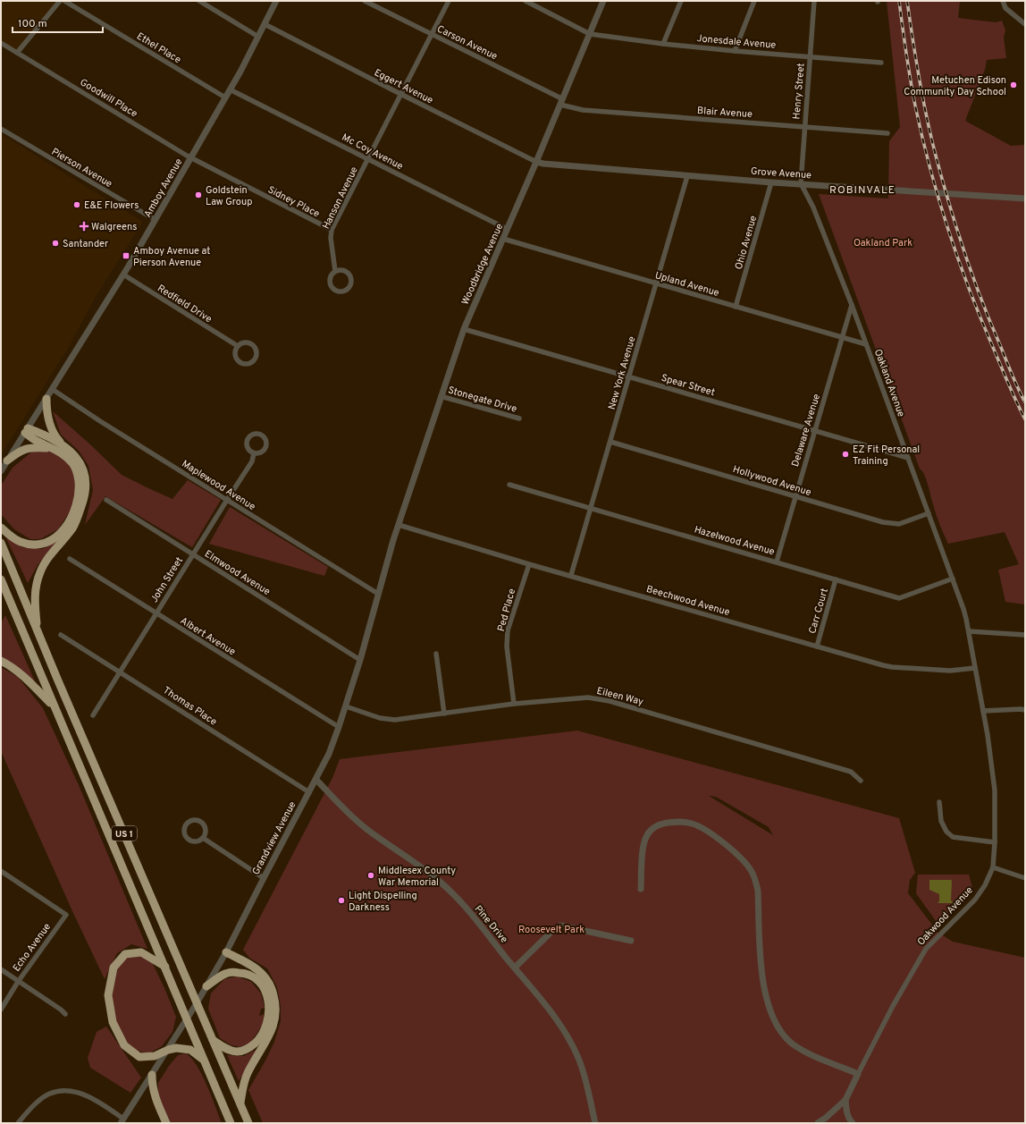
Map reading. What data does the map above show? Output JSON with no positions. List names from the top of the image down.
{
  "streets": {
    "highway": ["US 1"],
    "street": [
      "Jonesdale Avenue",
      "Carson Avenue",
      "Ethel Place",
      "Eggert Avenue",
      "Henry Street",
      "Goodwill Place",
      "Blair Avenue",
      "Mc Coy Avenue",
      "Pierson Avenue",
      "Grove Avenue",
      "Amboy Avenue",
      "Hanson Avenue",
      "Sidney Place",
      "Ohio Avenue",
      "Woodbridge Avenue",
      "Upland Avenue",
      "Redfield Drive",
      "New York Avenue",
      "Oakland Avenue",
      "Spear Street",
      "Stonegate Drive",
      "Delaware Avenue",
      "Hollywood Avenue",
      "Maplewood Avenue",
      "Hazelwood Avenue",
      "Elmwood Avenue",
      "John Street",
      "Beechwood Avenue",
      "Ped Place",
      "Carr Court",
      "Albert Avenue",
      "Eileen Way",
      "Thomas Place",
      "Grandview Avenue",
      "Oakwood Avenue",
      "Pine Drive",
      "Echo Avenue"
    ]
  },
  "crossings": [
    ["Jonesdale Avenue", "Henry Street"],
    ["Jonesdale Avenue", "Woodbridge Avenue"],
    ["Carson Avenue", "Blair Avenue"],
    ["Carson Avenue", "Hanson Avenue"],
    ["Carson Avenue", "Woodbridge Avenue"],
    ["Ethel Place", "Amboy Avenue"],
    ["Eggert Avenue", "Grove Avenue"],
    ["Eggert Avenue", "Amboy Avenue"],
    ["Eggert Avenue", "Hanson Avenue"],
    ["Eggert Avenue", "Woodbridge Avenue"],
    ["Henry Street", "Blair Avenue"],
    ["Henry Street", "Grove Avenue"],
    ["Henry Street", "Oakland Avenue"],
    ["Goodwill Place", "Amboy Avenue"],
    ["Goodwill Place", "Sidney Place"],
    ["Blair Avenue", "Woodbridge Avenue"],
    ["Mc Coy Avenue", "Amboy Avenue"],
    ["Mc Coy Avenue", "Hanson Avenue"],
    ["Mc Coy Avenue", "Woodbridge Avenue"],
    ["Pierson Avenue", "Amboy Avenue"],
    ["Grove Avenue", "Ohio Avenue"],
    ["Grove Avenue", "Woodbridge Avenue"],
    ["Grove Avenue", "New York Avenue"],
    ["Grove Avenue", "Oakland Avenue"],
    ["Amboy Avenue", "Sidney Place"],
    ["Amboy Avenue", "Redfield Drive"],
    ["Amboy Avenue", "Maplewood Avenue"],
    ["Hanson Avenue", "Sidney Place"],
    ["Ohio Avenue", "Upland Avenue"],
    ["Woodbridge Avenue", "Upland Avenue"],
    ["Woodbridge Avenue", "Spear Street"],
    ["Woodbridge Avenue", "Stonegate Drive"],
    ["Woodbridge Avenue", "Beechwood Avenue"],
    ["Woodbridge Avenue", "Grandview Avenue"],
    ["Upland Avenue", "New York Avenue"],
    ["Upland Avenue", "Oakland Avenue"],
    ["Upland Avenue", "Delaware Avenue"],
    ["New York Avenue", "Spear Street"],
    ["New York Avenue", "Hollywood Avenue"],
    ["New York Avenue", "Hazelwood Avenue"],
    ["New York Avenue", "Beechwood Avenue"],
    ["Oakland Avenue", "Spear Street"],
    ["Oakland Avenue", "Delaware Avenue"],
    ["Oakland Avenue", "Hollywood Avenue"],
    ["Oakland Avenue", "Hazelwood Avenue"],
    ["Oakland Avenue", "Oakwood Avenue"],
    ["Spear Street", "Delaware Avenue"],
    ["Delaware Avenue", "Hollywood Avenue"],
    ["Delaware Avenue", "Hazelwood Avenue"],
    ["Maplewood Avenue", "John Street"],
    ["Maplewood Avenue", "Grandview Avenue"],
    ["Hazelwood Avenue", "Carr Court"],
    ["Elmwood Avenue", "John Street"],
    ["Elmwood Avenue", "Grandview Avenue"],
    ["John Street", "Albert Avenue"],
    ["John Street", "Thomas Place"],
    ["Beechwood Avenue", "Ped Place"],
    ["Beechwood Avenue", "Carr Court"],
    ["Beechwood Avenue", "Oakwood Avenue"],
    ["Ped Place", "Eileen Way"],
    ["Albert Avenue", "Grandview Avenue"],
    ["Eileen Way", "Grandview Avenue"],
    ["Thomas Place", "Grandview Avenue"],
    ["US 1", "Grandview Avenue"],
    ["Grandview Avenue", "Pine Drive"]
  ],
  "districts": ["ROBINVALE"],
  "parks": ["Oakland Park", "Roosevelt Park"],
  "places": {
    "other": [
      "Metuchen Edison Community Day School",
      "Goldstein Law Group",
      "E&E Flowers",
      "Santander",
      "EZ Fit Personal Training",
      "Middlesex County War Memorial",
      "Light Dispelling Darkness"
    ],
    "health": ["Walgreens"],
    "transit": ["Amboy Avenue at Pierson Avenue"]
  },
  "scale_bar": "100 m"
}
